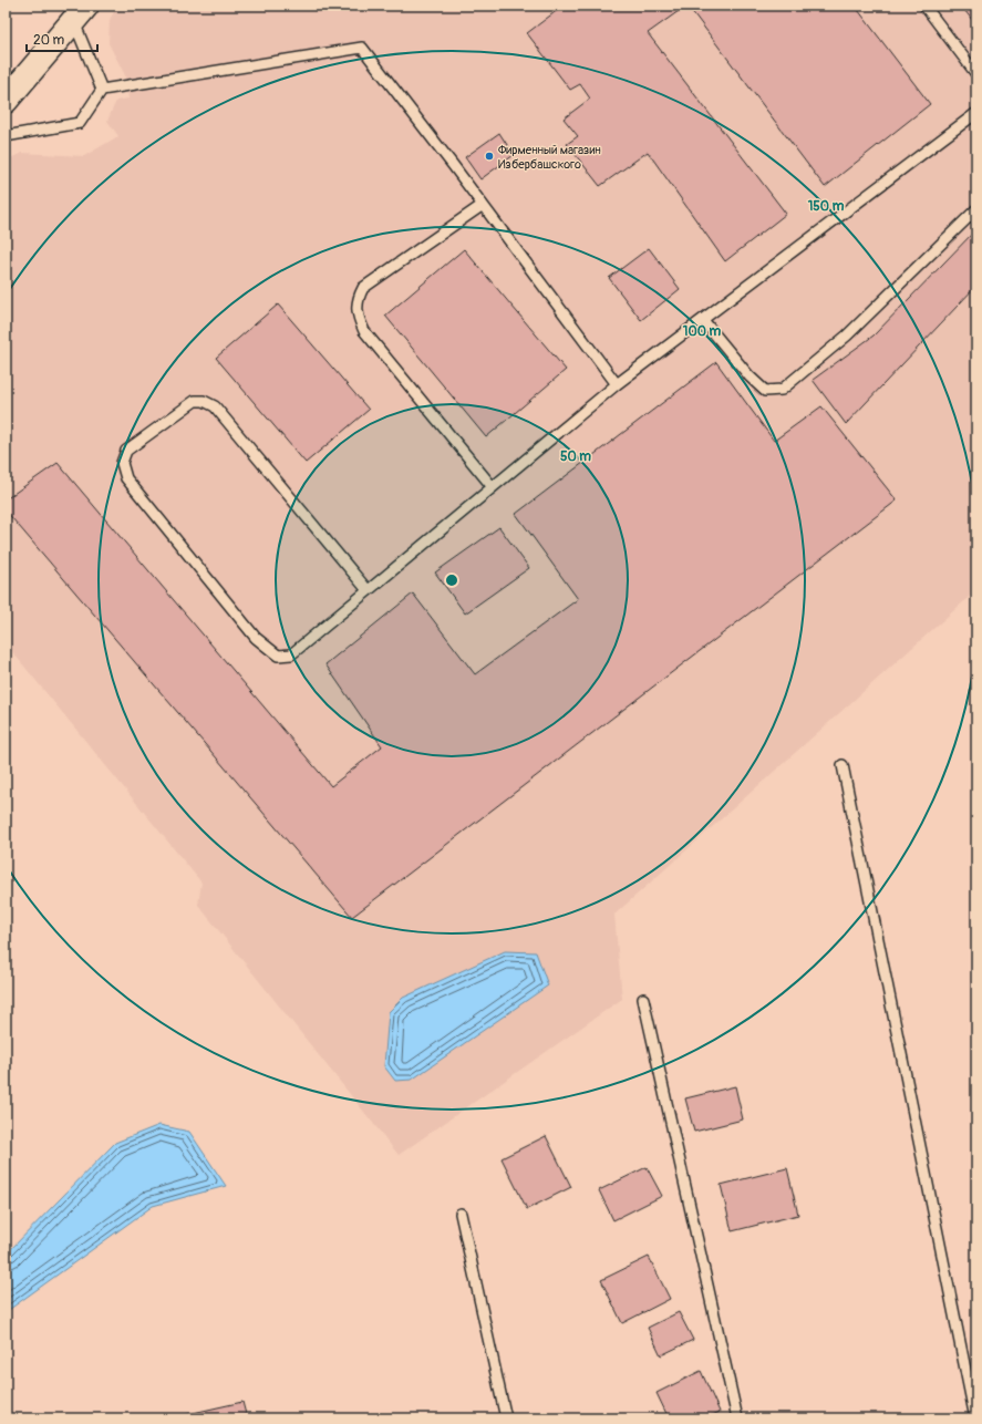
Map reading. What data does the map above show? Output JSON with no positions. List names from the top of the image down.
{
  "places": ["Фирменный магазин Избербашского"],
  "scale_bar": "20 m",
  "rings": ["150 m", "100 m", "50 m"]
}
